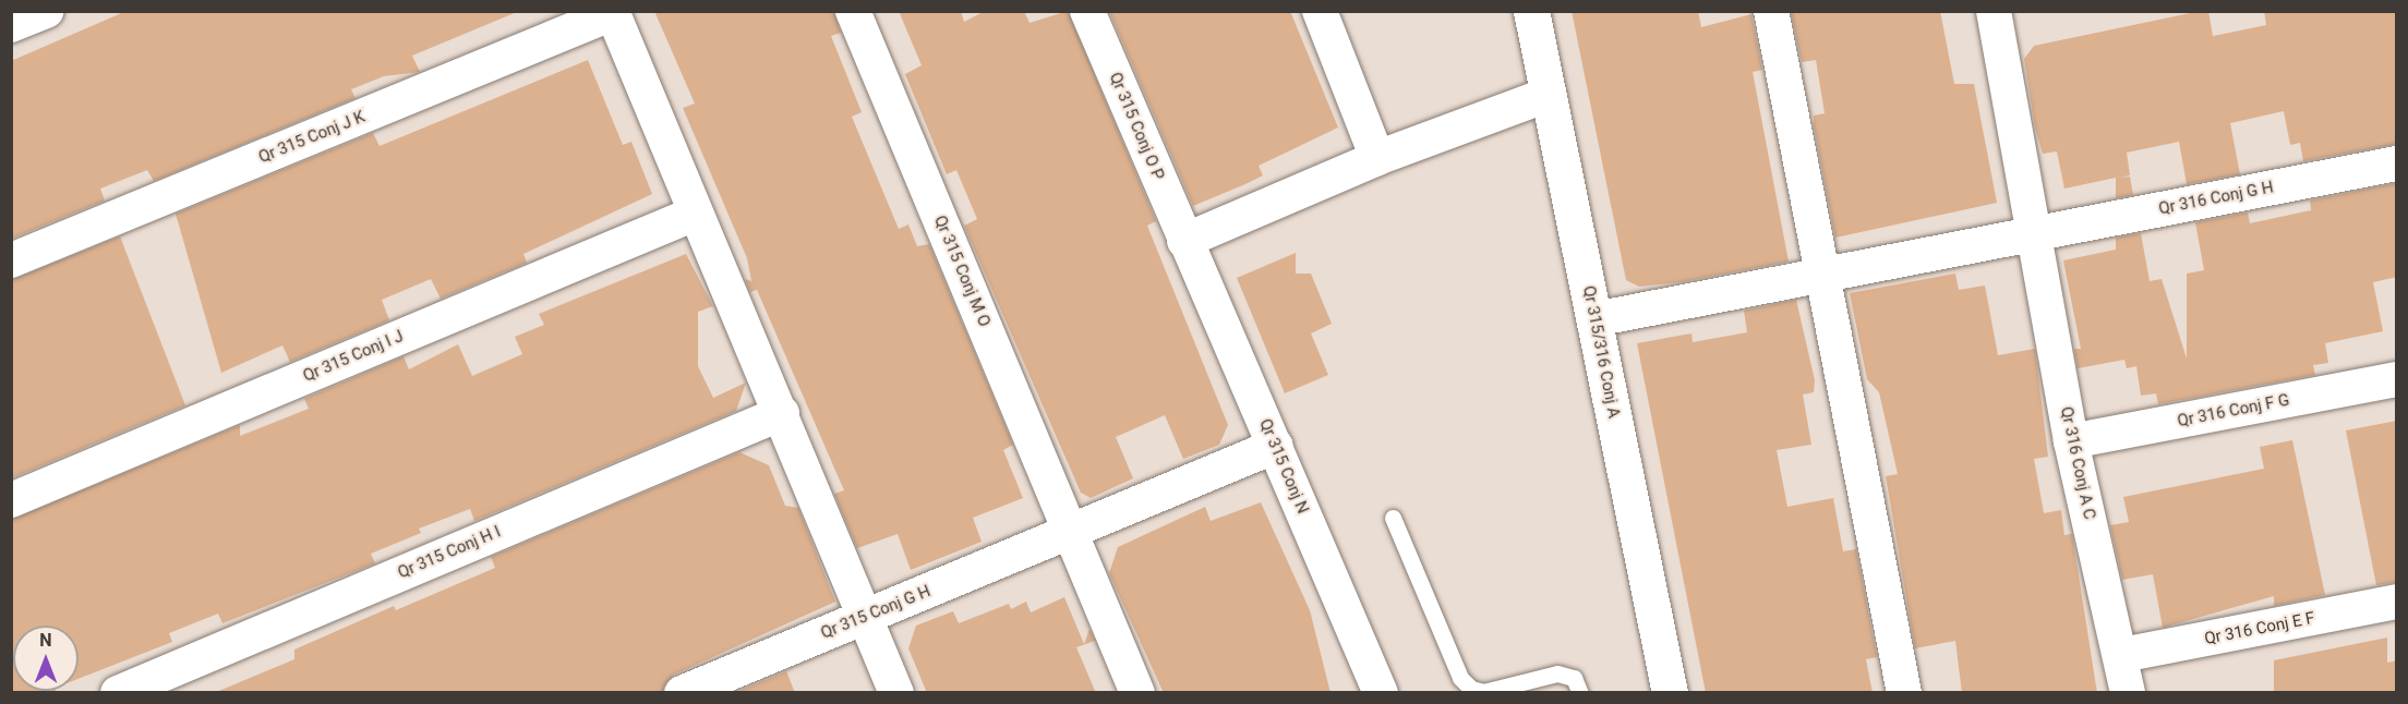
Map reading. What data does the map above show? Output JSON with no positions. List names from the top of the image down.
{
  "streets": {
    "street": [
      "Qr 315 Conj O P",
      "Qr 315 Conj J K",
      "Qr 316 Conj G H",
      "Qr 315 Conj M O",
      "Qr 315/316 Conj A",
      "Qr 315 Conj I J",
      "Qr 316 Conj F G",
      "Qr 316 Conj A C",
      "Qr 315 Conj N",
      "Qr 315 Conj H I",
      "Qr 315 Conj G H",
      "Qr 316 Conj E F"
    ]
  },
  "crossings": [
    ["Qr 315 Conj O P", "Qr 315 Conj N"],
    ["Qr 316 Conj G H", "Qr 315/316 Conj A"],
    ["Qr 316 Conj G H", "Qr 316 Conj A C"],
    ["Qr 315 Conj M O", "Qr 315 Conj G H"],
    ["Qr 316 Conj F G", "Qr 316 Conj A C"],
    ["Qr 316 Conj A C", "Qr 316 Conj E F"],
    ["Qr 315 Conj N", "Qr 315 Conj G H"]
  ],
  "north": "top"
}
